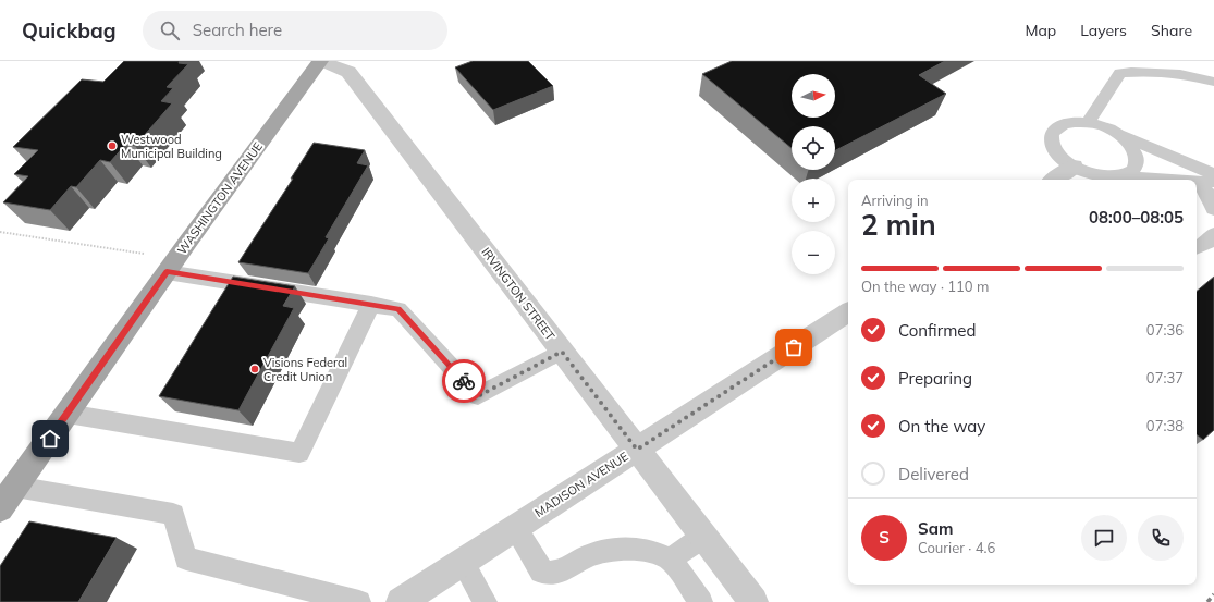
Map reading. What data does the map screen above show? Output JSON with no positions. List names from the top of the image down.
{
  "streets": {
    "main road": ["WASHINGTON AVENUE"],
    "street": ["IRVINGTON STREET", "MADISON AVENUE"]
  },
  "crossings": [
    ["WASHINGTON AVENUE", "IRVINGTON STREET"],
    ["IRVINGTON STREET", "MADISON AVENUE"]
  ],
  "places": ["Westwood Municipal Building", "Visions Federal Credit Union"],
  "north": "right",
  "page": {
    "header": "Quickbag",
    "search": "Search here",
    "nav": ["Map", "Layers", "Share"],
    "map_buttons": ["+", "−"],
    "heading": ["2 min", "Arriving in", "08:00–08:05"],
    "panel": ["Sam", "Courier · 4.6"],
    "bar": "On the way · 110 m",
    "list": [
      ["Confirmed", "07:36"],
      ["Preparing", "07:37"],
      ["On the way", "07:38"],
      "Delivered"
    ],
    "round": "S"
  }
}
